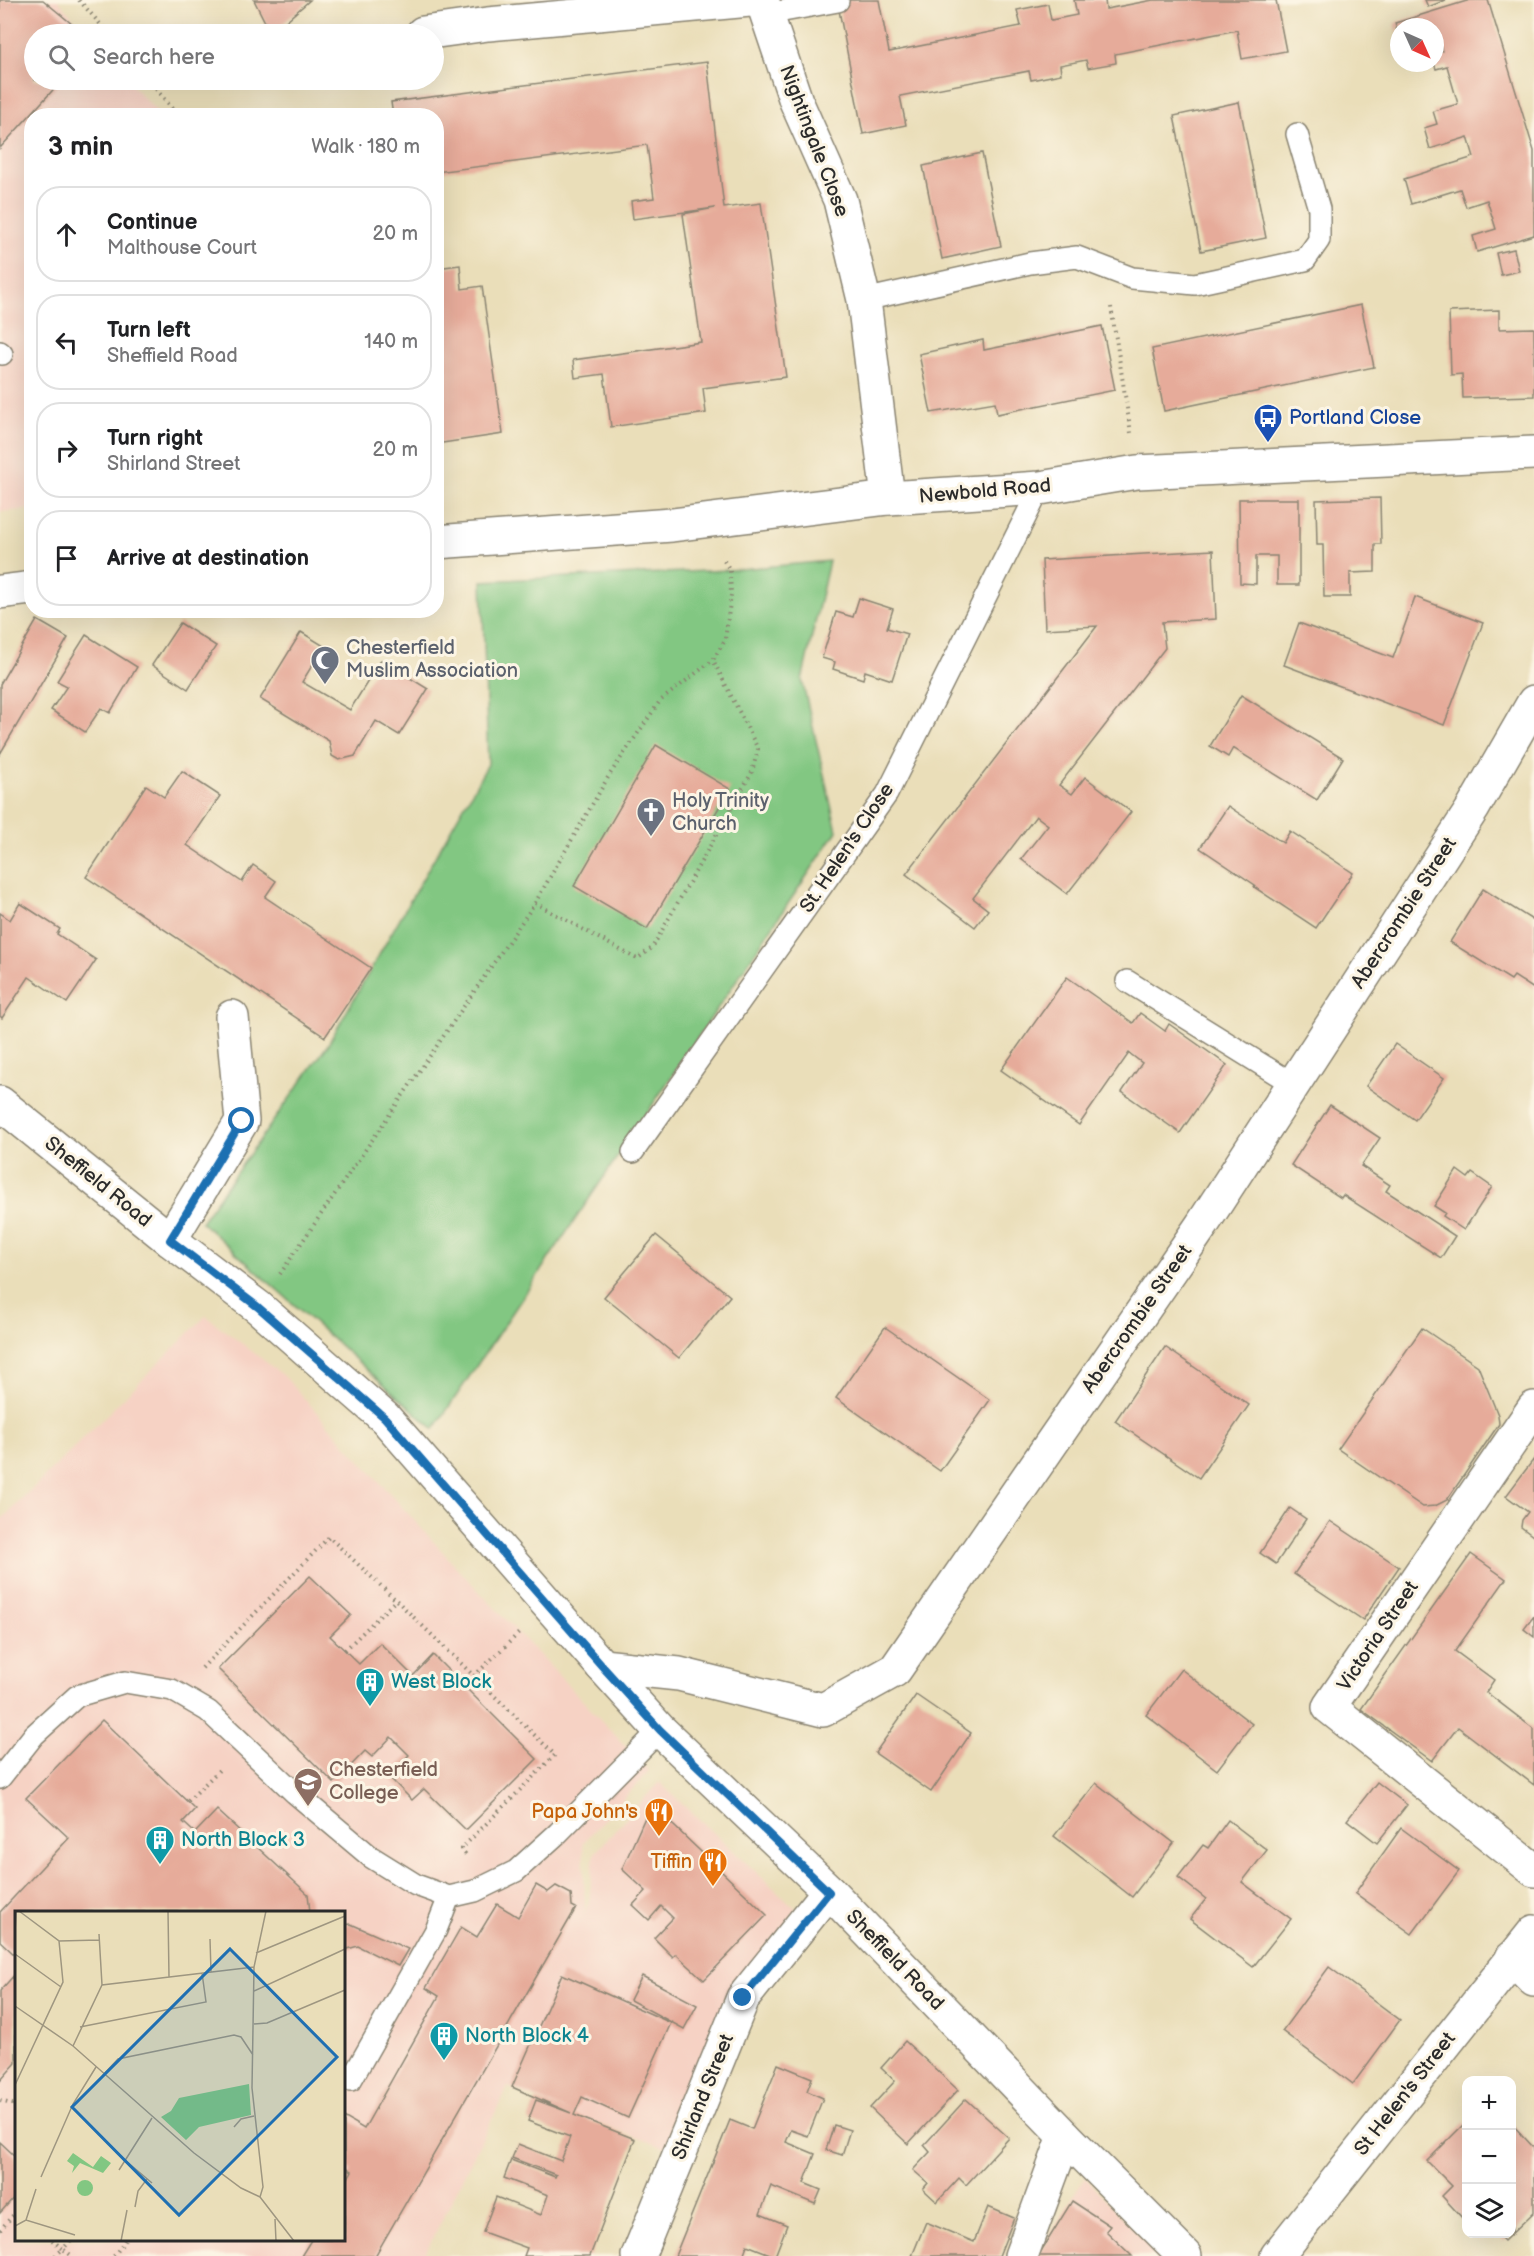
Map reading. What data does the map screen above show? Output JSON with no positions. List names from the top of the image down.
{
  "streets": {
    "street": [
      "Nightingale Close",
      "Newbold Road",
      "Abercrombie Street",
      "Sheffield Road",
      "Victoria Street",
      "St Helen's Street",
      "Shirland Street"
    ],
    "lane": ["St. Helen's Close"]
  },
  "crossings": [
    ["Nightingale Close", "Newbold Road"],
    ["Newbold Road", "St. Helen's Close"],
    ["Abercrombie Street", "Sheffield Road"],
    ["Sheffield Road", "Shirland Street"]
  ],
  "places": {
    "bus stop": ["Portland Close"],
    "mosque": ["Chesterfield Muslim Association"],
    "church": ["Holy Trinity Church"],
    "building": ["West Block", "North Block 3", "North Block 4"],
    "school or university": ["Chesterfield College"],
    "restaurant": ["Papa John's", "Tiffin"]
  },
  "north": "bottom right",
  "page": {
    "search": "Search here",
    "heading": ["3 min", "Walk · 180 m"],
    "list": [
      ["Continue", "Malthouse Court", "20 m"],
      ["Turn left", "Sheffield Road", "140 m"],
      ["Turn right", "Shirland Street", "20 m"],
      "Arrive at destination"
    ],
    "map_buttons": ["+", "−"]
  }
}
